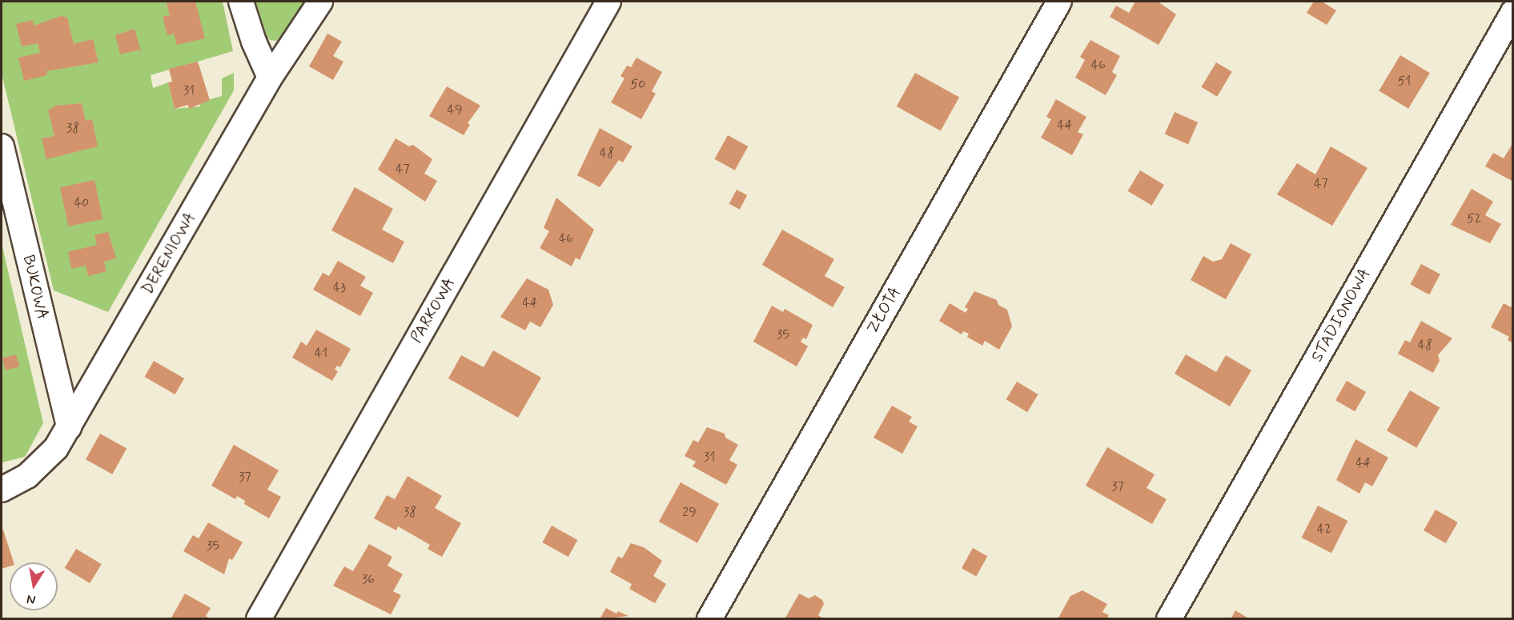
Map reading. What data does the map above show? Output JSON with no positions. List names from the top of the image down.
{
  "streets": {
    "street": [
      "DERENIOWA",
      "BUKOWA",
      "PARKOWA",
      "ZŁOTA",
      "STADIONOWA"
    ]
  },
  "crossings": [
    ["DERENIOWA", "BUKOWA"]
  ],
  "house_numbers": [
    "46",
    "51",
    "50",
    "31",
    "49",
    "44",
    "38",
    "48",
    "47",
    "47",
    "40",
    "52",
    "46",
    "43",
    "44",
    "35",
    "48",
    "41",
    "31",
    "44",
    "37",
    "37",
    "38",
    "29",
    "42",
    "35",
    "36"
  ],
  "north": "bottom"
}
